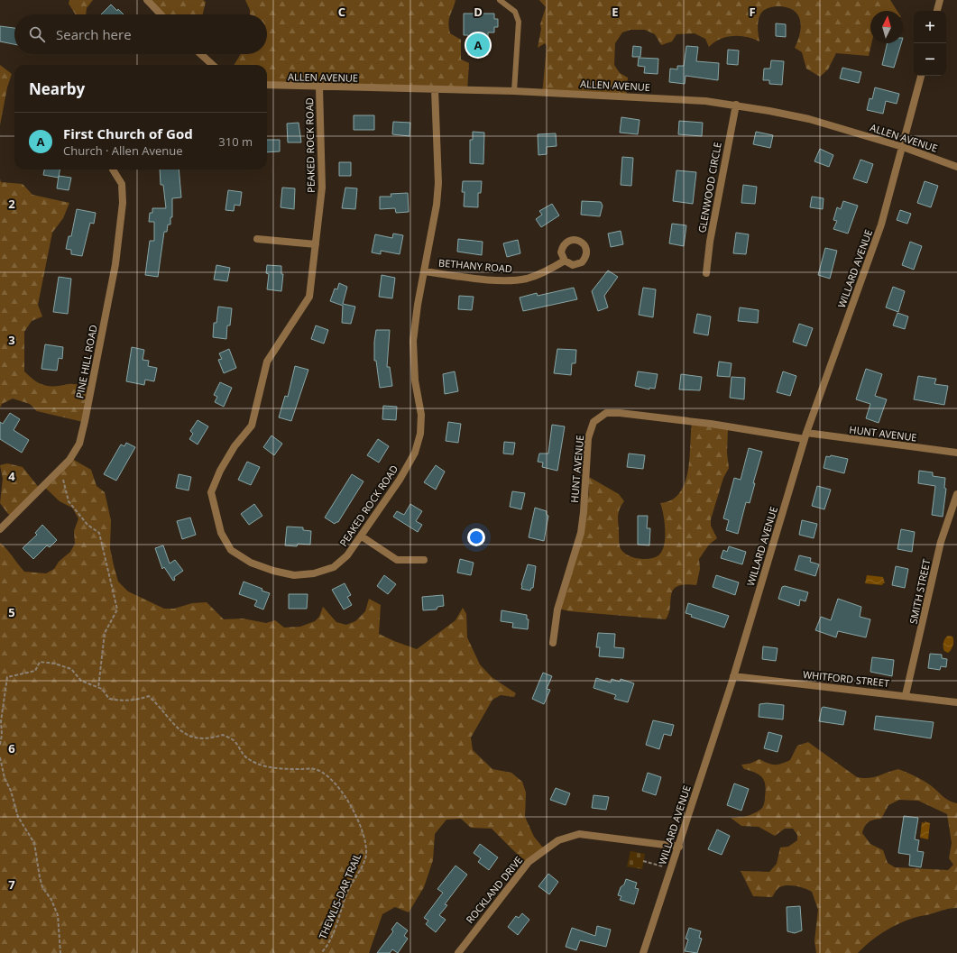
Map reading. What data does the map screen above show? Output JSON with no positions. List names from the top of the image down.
{
  "streets": {
    "street": [
      "ALLEN AVENUE",
      "PEAKED ROCK ROAD",
      "GLENWOOD CIRCLE",
      "BETHANY ROAD",
      "WILLARD AVENUE",
      "PINE HILL ROAD",
      "HUNT AVENUE",
      "SMITH STREET",
      "WHITFORD STREET",
      "ROCKLAND DRIVE"
    ],
    "path": ["THEWLIS-DAR TRAIL"]
  },
  "crossings": [
    ["ALLEN AVENUE", "PEAKED ROCK ROAD"],
    ["ALLEN AVENUE", "GLENWOOD CIRCLE"],
    ["ALLEN AVENUE", "WILLARD AVENUE"],
    ["PEAKED ROCK ROAD", "BETHANY ROAD"],
    ["WILLARD AVENUE", "HUNT AVENUE"],
    ["WILLARD AVENUE", "WHITFORD STREET"],
    ["WILLARD AVENUE", "ROCKLAND DRIVE"],
    ["SMITH STREET", "WHITFORD STREET"]
  ],
  "north": "top",
  "page": {
    "map_buttons": ["+", "−"],
    "search": "Search here",
    "pins": "A",
    "heading": "Nearby",
    "list": [
      {
        "mark": "A",
        "name": "First Church of God",
        "note": "Church · Allen Avenue",
        "value": "310 m"
      }
    ]
  },
  "grid": {
    "columns": [
      "C",
      "D",
      "E",
      "F"
    ],
    "rows": [
      "2",
      "3",
      "4",
      "5",
      "6",
      "7"
    ]
  }
}
